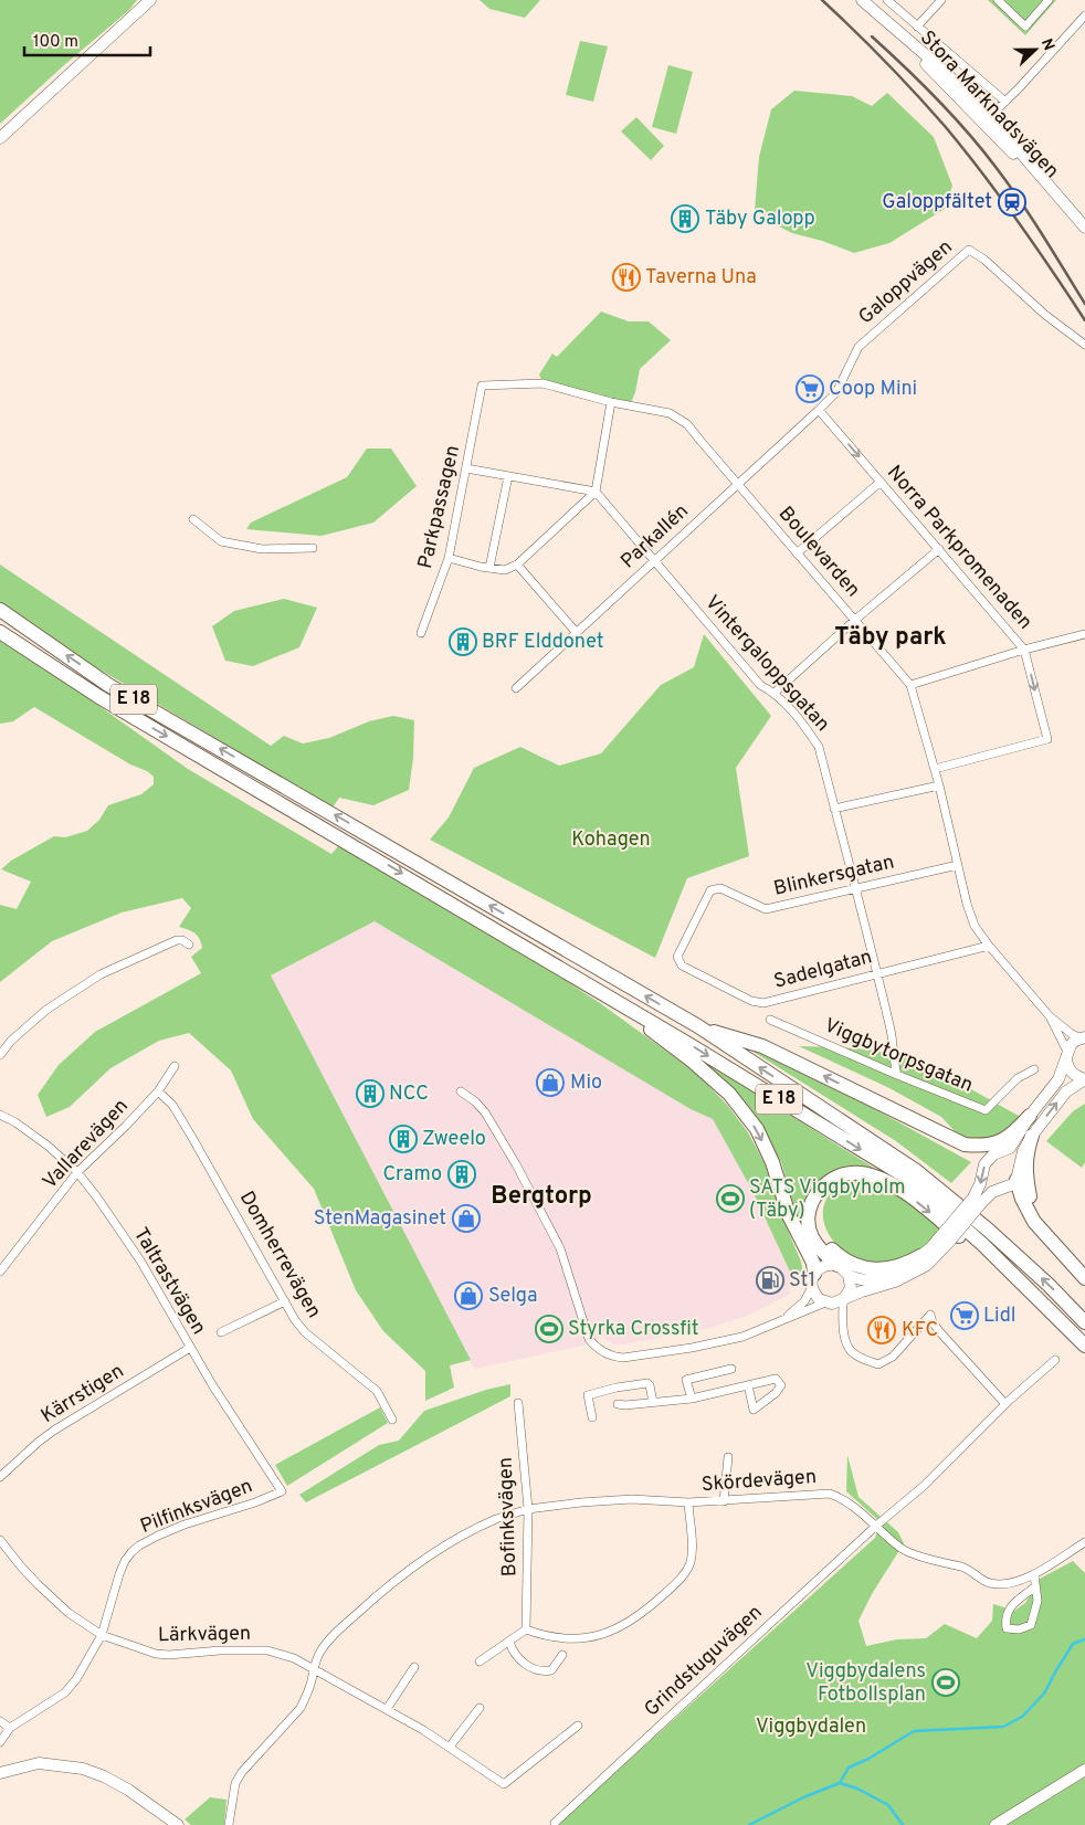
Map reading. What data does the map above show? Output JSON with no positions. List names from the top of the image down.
{
  "streets": {
    "highway": ["E 18"],
    "street": [
      "Stora Marknadsvägen",
      "Galoppvägen",
      "Parkpassagen",
      "Parkallén",
      "Norra Parkpromenaden",
      "Boulevarden",
      "Vintergaloppsgatan",
      "Blinkersgatan",
      "Sadelgatan",
      "Viggbytorpsgatan",
      "Vallarevägen",
      "Domherrevägen",
      "Taltrastvägen",
      "Kärrstigen",
      "Skördevägen",
      "Pilfinksvägen",
      "Bofinksvägen",
      "Lärkvägen",
      "Grindstuguvägen"
    ]
  },
  "crossings": [
    ["Galoppvägen", "Parkallén"],
    ["Galoppvägen", "Norra Parkpromenaden"],
    ["Parkpassagen", "Boulevarden"],
    ["Parkallén", "Norra Parkpromenaden"],
    ["Parkallén", "Boulevarden"],
    ["Parkallén", "Vintergaloppsgatan"],
    ["Norra Parkpromenaden", "Boulevarden"],
    ["Boulevarden", "Blinkersgatan"],
    ["Boulevarden", "Sadelgatan"],
    ["Vintergaloppsgatan", "Blinkersgatan"],
    ["Vintergaloppsgatan", "Sadelgatan"],
    ["Vintergaloppsgatan", "Viggbytorpsgatan"],
    ["Blinkersgatan", "Sadelgatan"],
    ["Vallarevägen", "Domherrevägen"],
    ["Vallarevägen", "Taltrastvägen"],
    ["Taltrastvägen", "Kärrstigen"],
    ["Taltrastvägen", "Pilfinksvägen"],
    ["Skördevägen", "Bofinksvägen"],
    ["Skördevägen", "Lärkvägen"],
    ["Skördevägen", "Grindstuguvägen"],
    ["Pilfinksvägen", "Lärkvägen"]
  ],
  "districts": ["Täby park", "Bergtorp"],
  "parks": ["Kohagen", "Viggbydalen"],
  "places": {
    "station": ["Galoppfältet"],
    "building": [
      "Täby Galopp",
      "BRF Elddonet",
      "NCC",
      "Zweelo",
      "Cramo"
    ],
    "restaurant": ["Taverna Una", "KFC"],
    "supermarket": ["Coop Mini", "Lidl"],
    "shop": ["Mio", "StenMagasinet", "Selga"],
    "sports": ["SATS Viggbyholm (Täby)", "Styrka Crossfit", "Viggbydalens Fotbollsplan"],
    "fuel station": ["St1"]
  },
  "scale_bar": "100 m",
  "north": "right"
}
